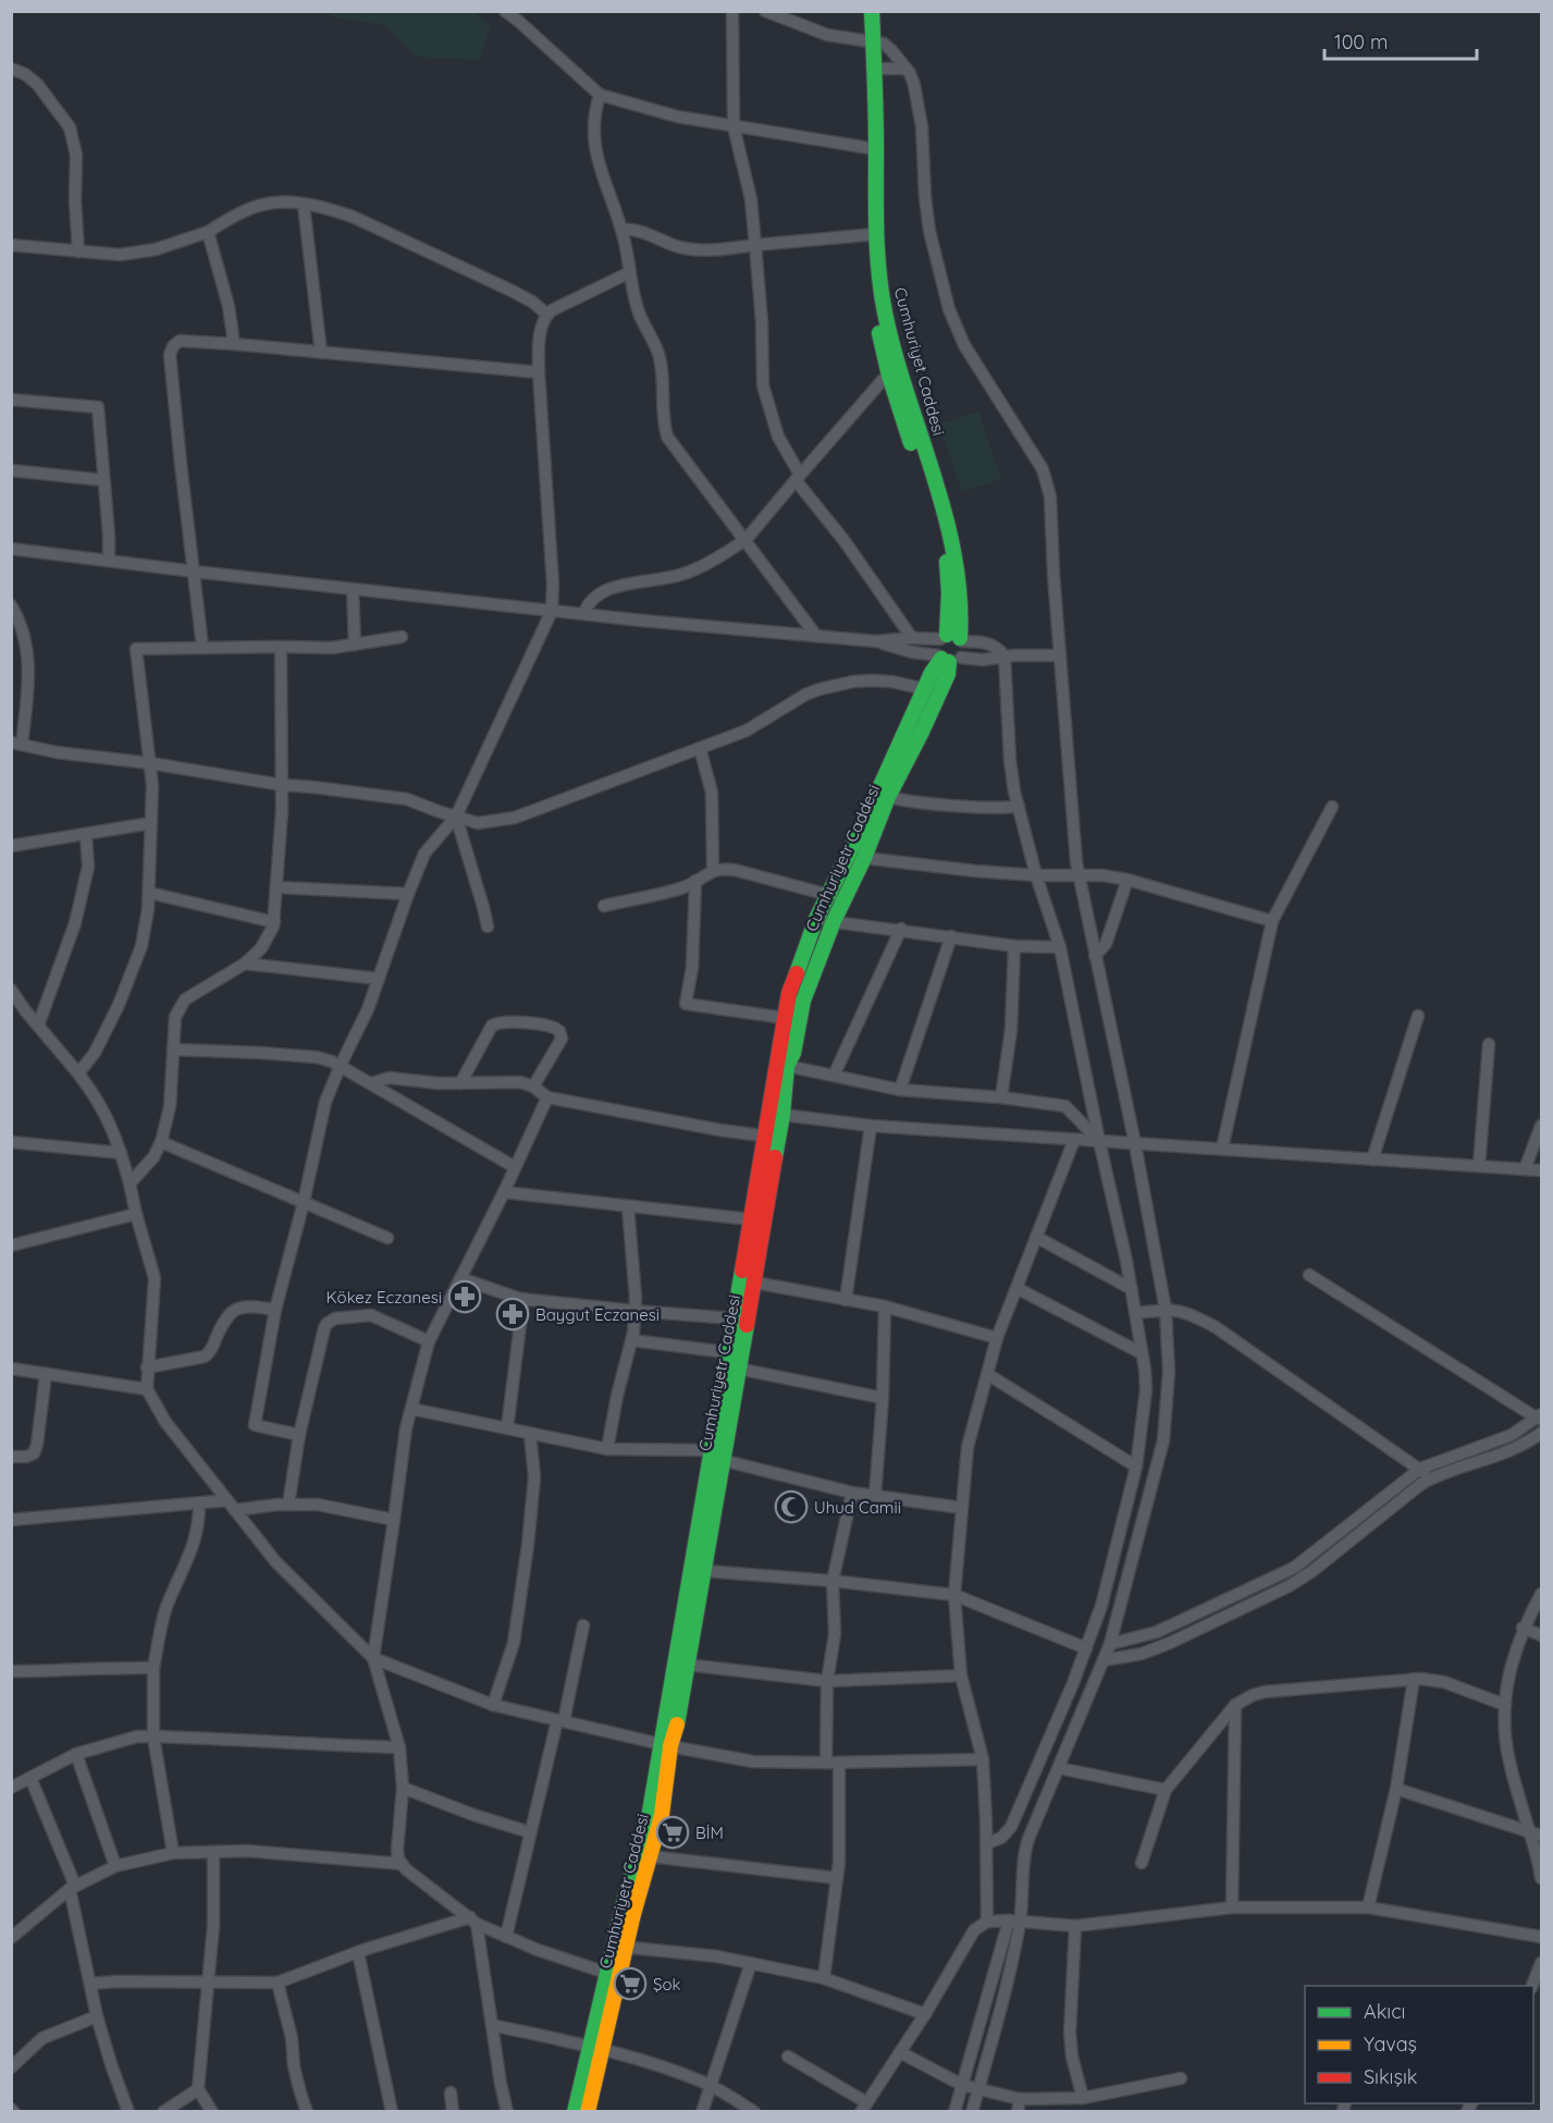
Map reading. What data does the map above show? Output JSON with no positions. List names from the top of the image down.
{
  "streets": {
    "main road": ["Cumhuriyet Caddesi", "Cumhuriyetr Caddesi"]
  },
  "places": {
    "pharmacy": ["Kökez Eczanesi", "Baygut Eczanesi"],
    "mosque": ["Uhud Camii"],
    "supermarket": ["BİM", "Şok"]
  },
  "legend": ["Akıcı", "Yavaş", "Sıkışık"],
  "scale_bar": "100 m"
}
